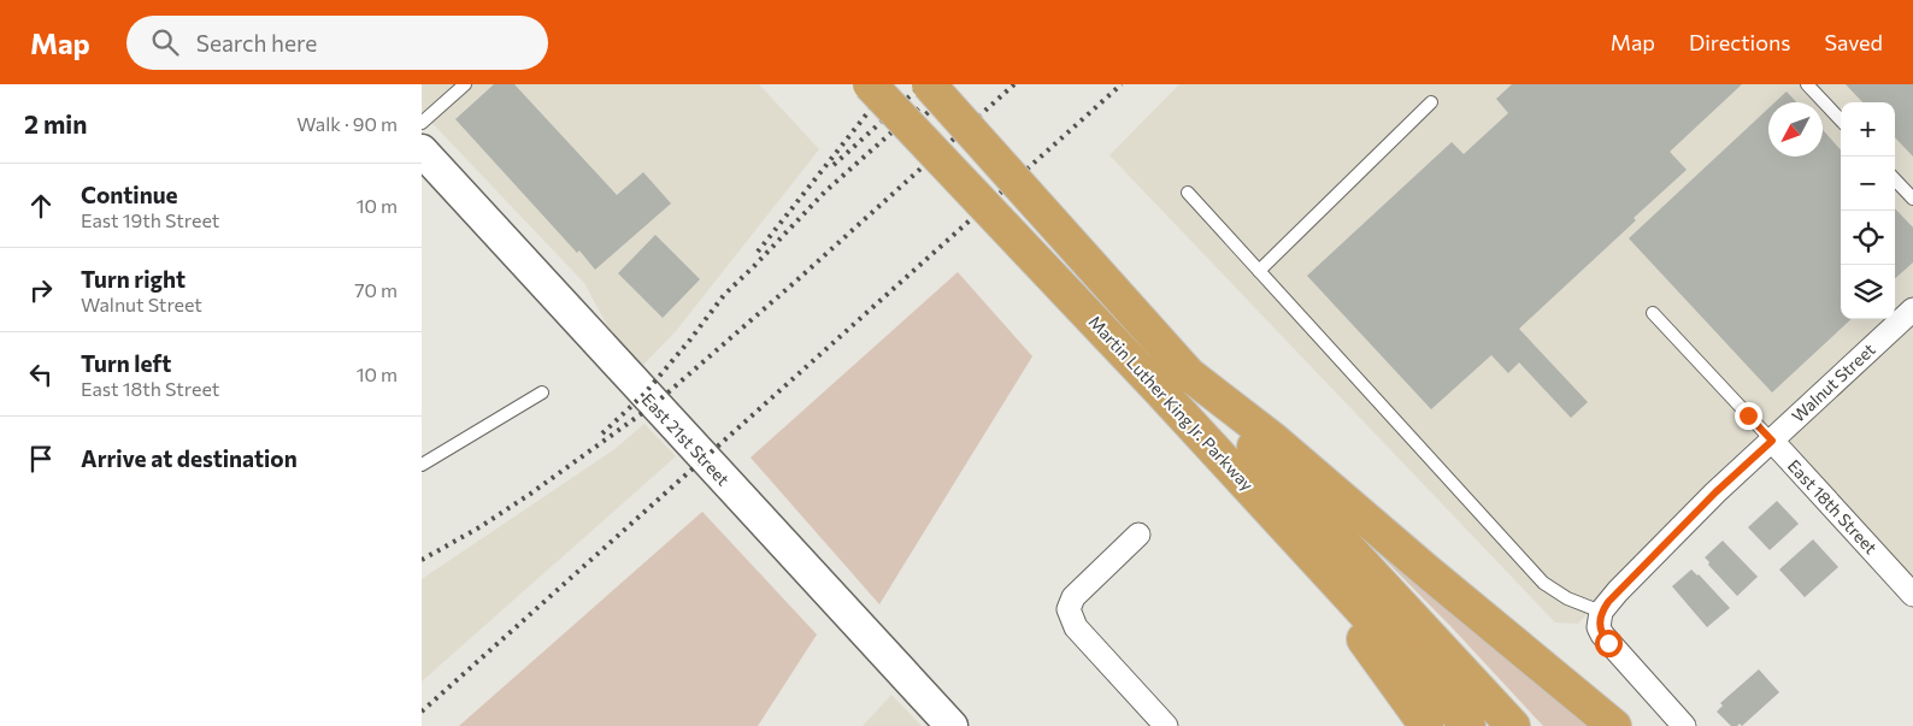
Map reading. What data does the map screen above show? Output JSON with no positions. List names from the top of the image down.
{
  "streets": {
    "highway": ["Martin Luther King Jr. Parkway"],
    "street": ["Walnut Street", "East 21st Street", "East 18th Street"]
  },
  "crossings": [
    ["Walnut Street", "East 18th Street"]
  ],
  "north": "bottom left",
  "page": {
    "header": "Map",
    "search": "Search here",
    "nav": ["Map", "Directions", "Saved"],
    "heading": ["2 min", "Walk · 90 m"],
    "map_buttons": ["+", "−"],
    "list": [
      ["Continue", "East 19th Street", "10 m"],
      ["Turn right", "Walnut Street", "70 m"],
      ["Turn left", "East 18th Street", "10 m"],
      "Arrive at destination"
    ]
  }
}
